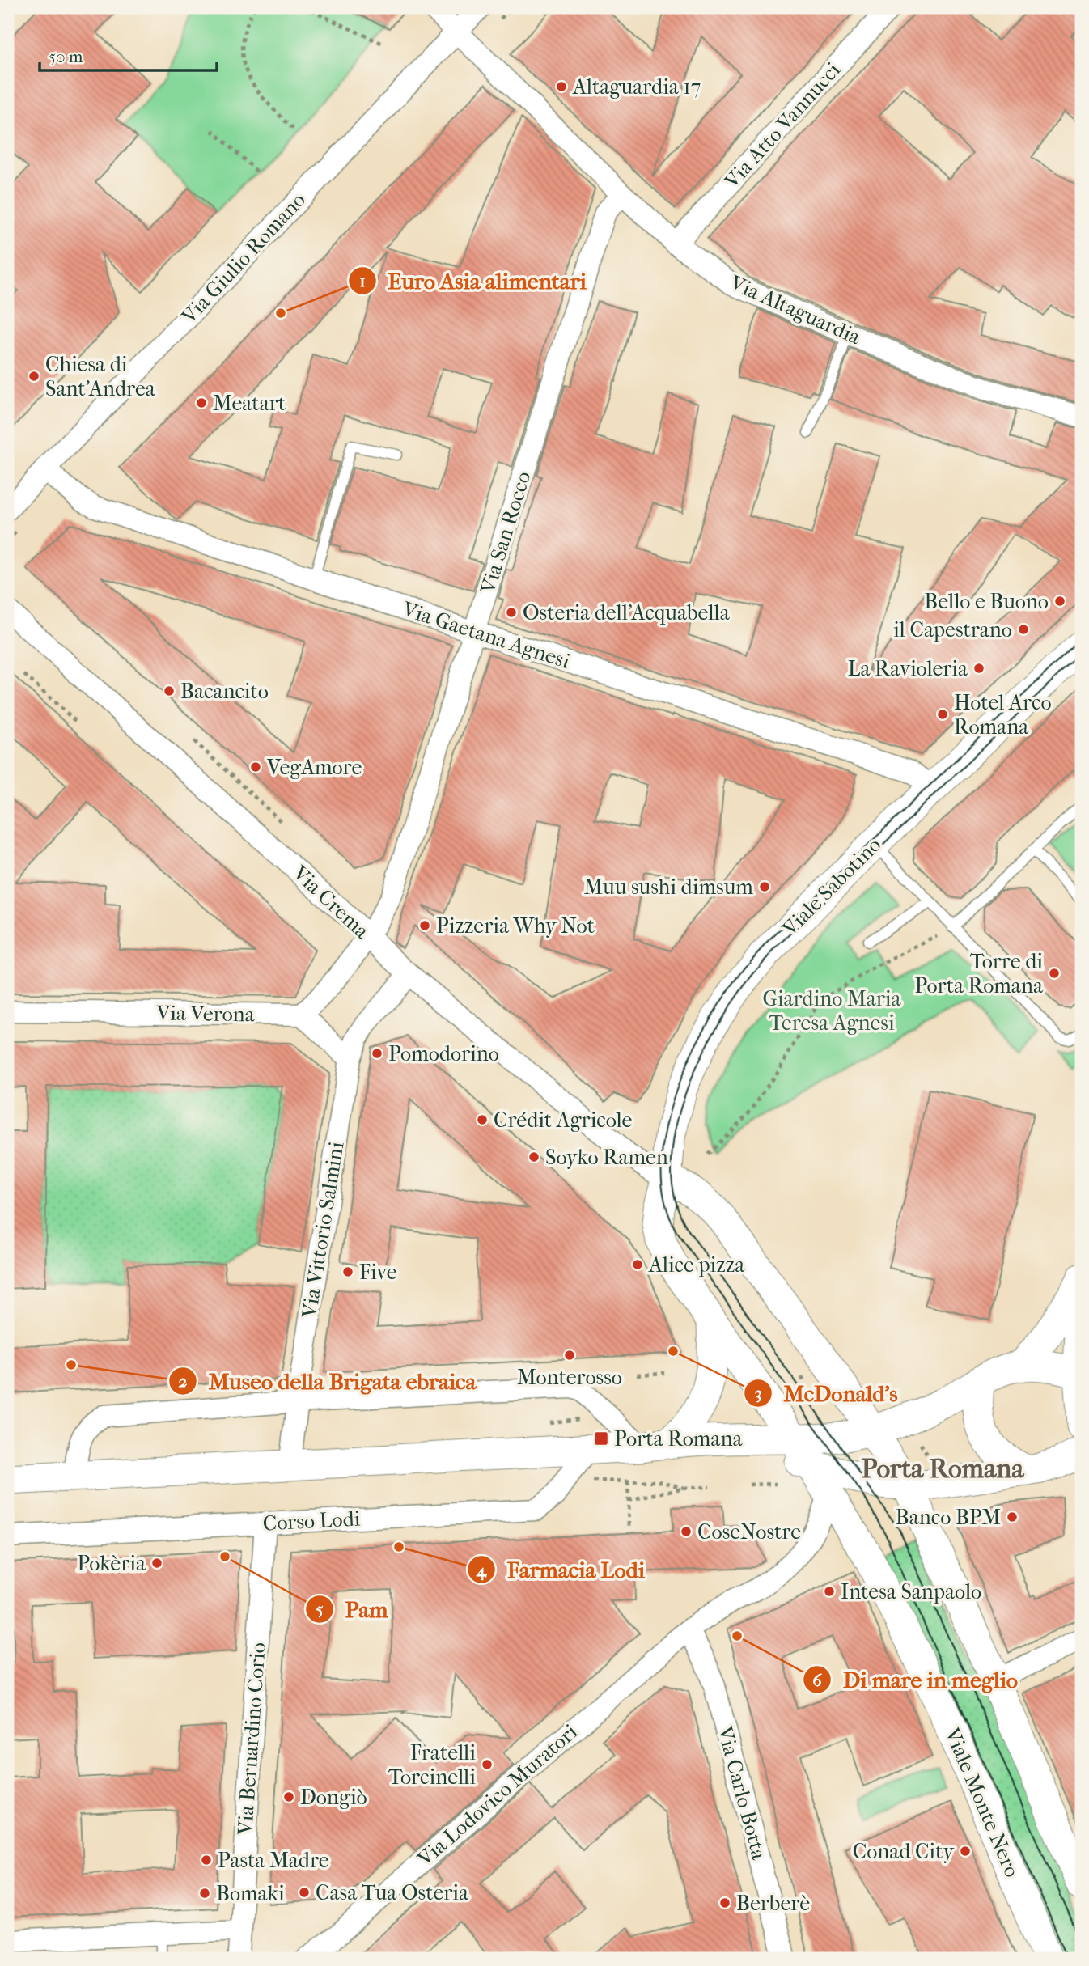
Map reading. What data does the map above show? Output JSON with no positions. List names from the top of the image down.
{
  "streets": {
    "street": [
      "Via Atto Vannucci",
      "Via Giulio Romano",
      "Via Altaguardia",
      "Via San Rocco",
      "Via Gaetana Agnesi",
      "Viale Sabotino",
      "Via Crema",
      "Via Verona",
      "Via Vittorio Salmini",
      "Corso Lodi",
      "Via Bernardino Corio",
      "Via Carlo Botta",
      "Via Lodovico Muratori",
      "Viale Monte Nero"
    ]
  },
  "crossings": [
    ["Via Atto Vannucci", "Via Altaguardia"],
    ["Via Giulio Romano", "Via Altaguardia"],
    ["Via Giulio Romano", "Via Gaetana Agnesi"],
    ["Via Altaguardia", "Via San Rocco"],
    ["Via San Rocco", "Via Gaetana Agnesi"],
    ["Via San Rocco", "Via Crema"],
    ["Via Gaetana Agnesi", "Viale Sabotino"],
    ["Viale Sabotino", "Via Crema"],
    ["Viale Sabotino", "Viale Monte Nero"],
    ["Via Crema", "Via Vittorio Salmini"],
    ["Corso Lodi", "Via Bernardino Corio"],
    ["Via Carlo Botta", "Via Lodovico Muratori"],
    ["Via Lodovico Muratori", "Viale Monte Nero"]
  ],
  "districts": ["Porta Romana"],
  "parks": ["Giardino Maria Teresa Agnesi"],
  "places": {
    "other": [
      "Altaguardia 17",
      "Euro Asia alimentari",
      "Chiesa di Sant'Andrea",
      "Meatart",
      "Bello e Buono",
      "Osteria dell'Acquabella",
      "il Capestrano",
      "La Ravioleria",
      "Bacancito",
      "Hotel Arco Romana",
      "VegAmore",
      "Muu sushi dimsum",
      "Pizzeria Why Not",
      "Torre di Porta Romana",
      "Pomodorino",
      "Crédit Agricole",
      "Soyko Ramen",
      "Alice pizza",
      "Five",
      "McDonald's",
      "Monterosso",
      "Museo della Brigata ebraica",
      "Banco BPM",
      "CoseNostre",
      "Farmacia Lodi",
      "Pam",
      "Pokèria",
      "Intesa Sanpaolo",
      "Di mare in meglio",
      "Fratelli Torcinelli",
      "Dongiò",
      "Conad City",
      "Pasta Madre",
      "Casa Tua Osteria",
      "Bomaki",
      "Berberè"
    ],
    "transit": ["Porta Romana"]
  },
  "scale_bar": "50 m"
}
